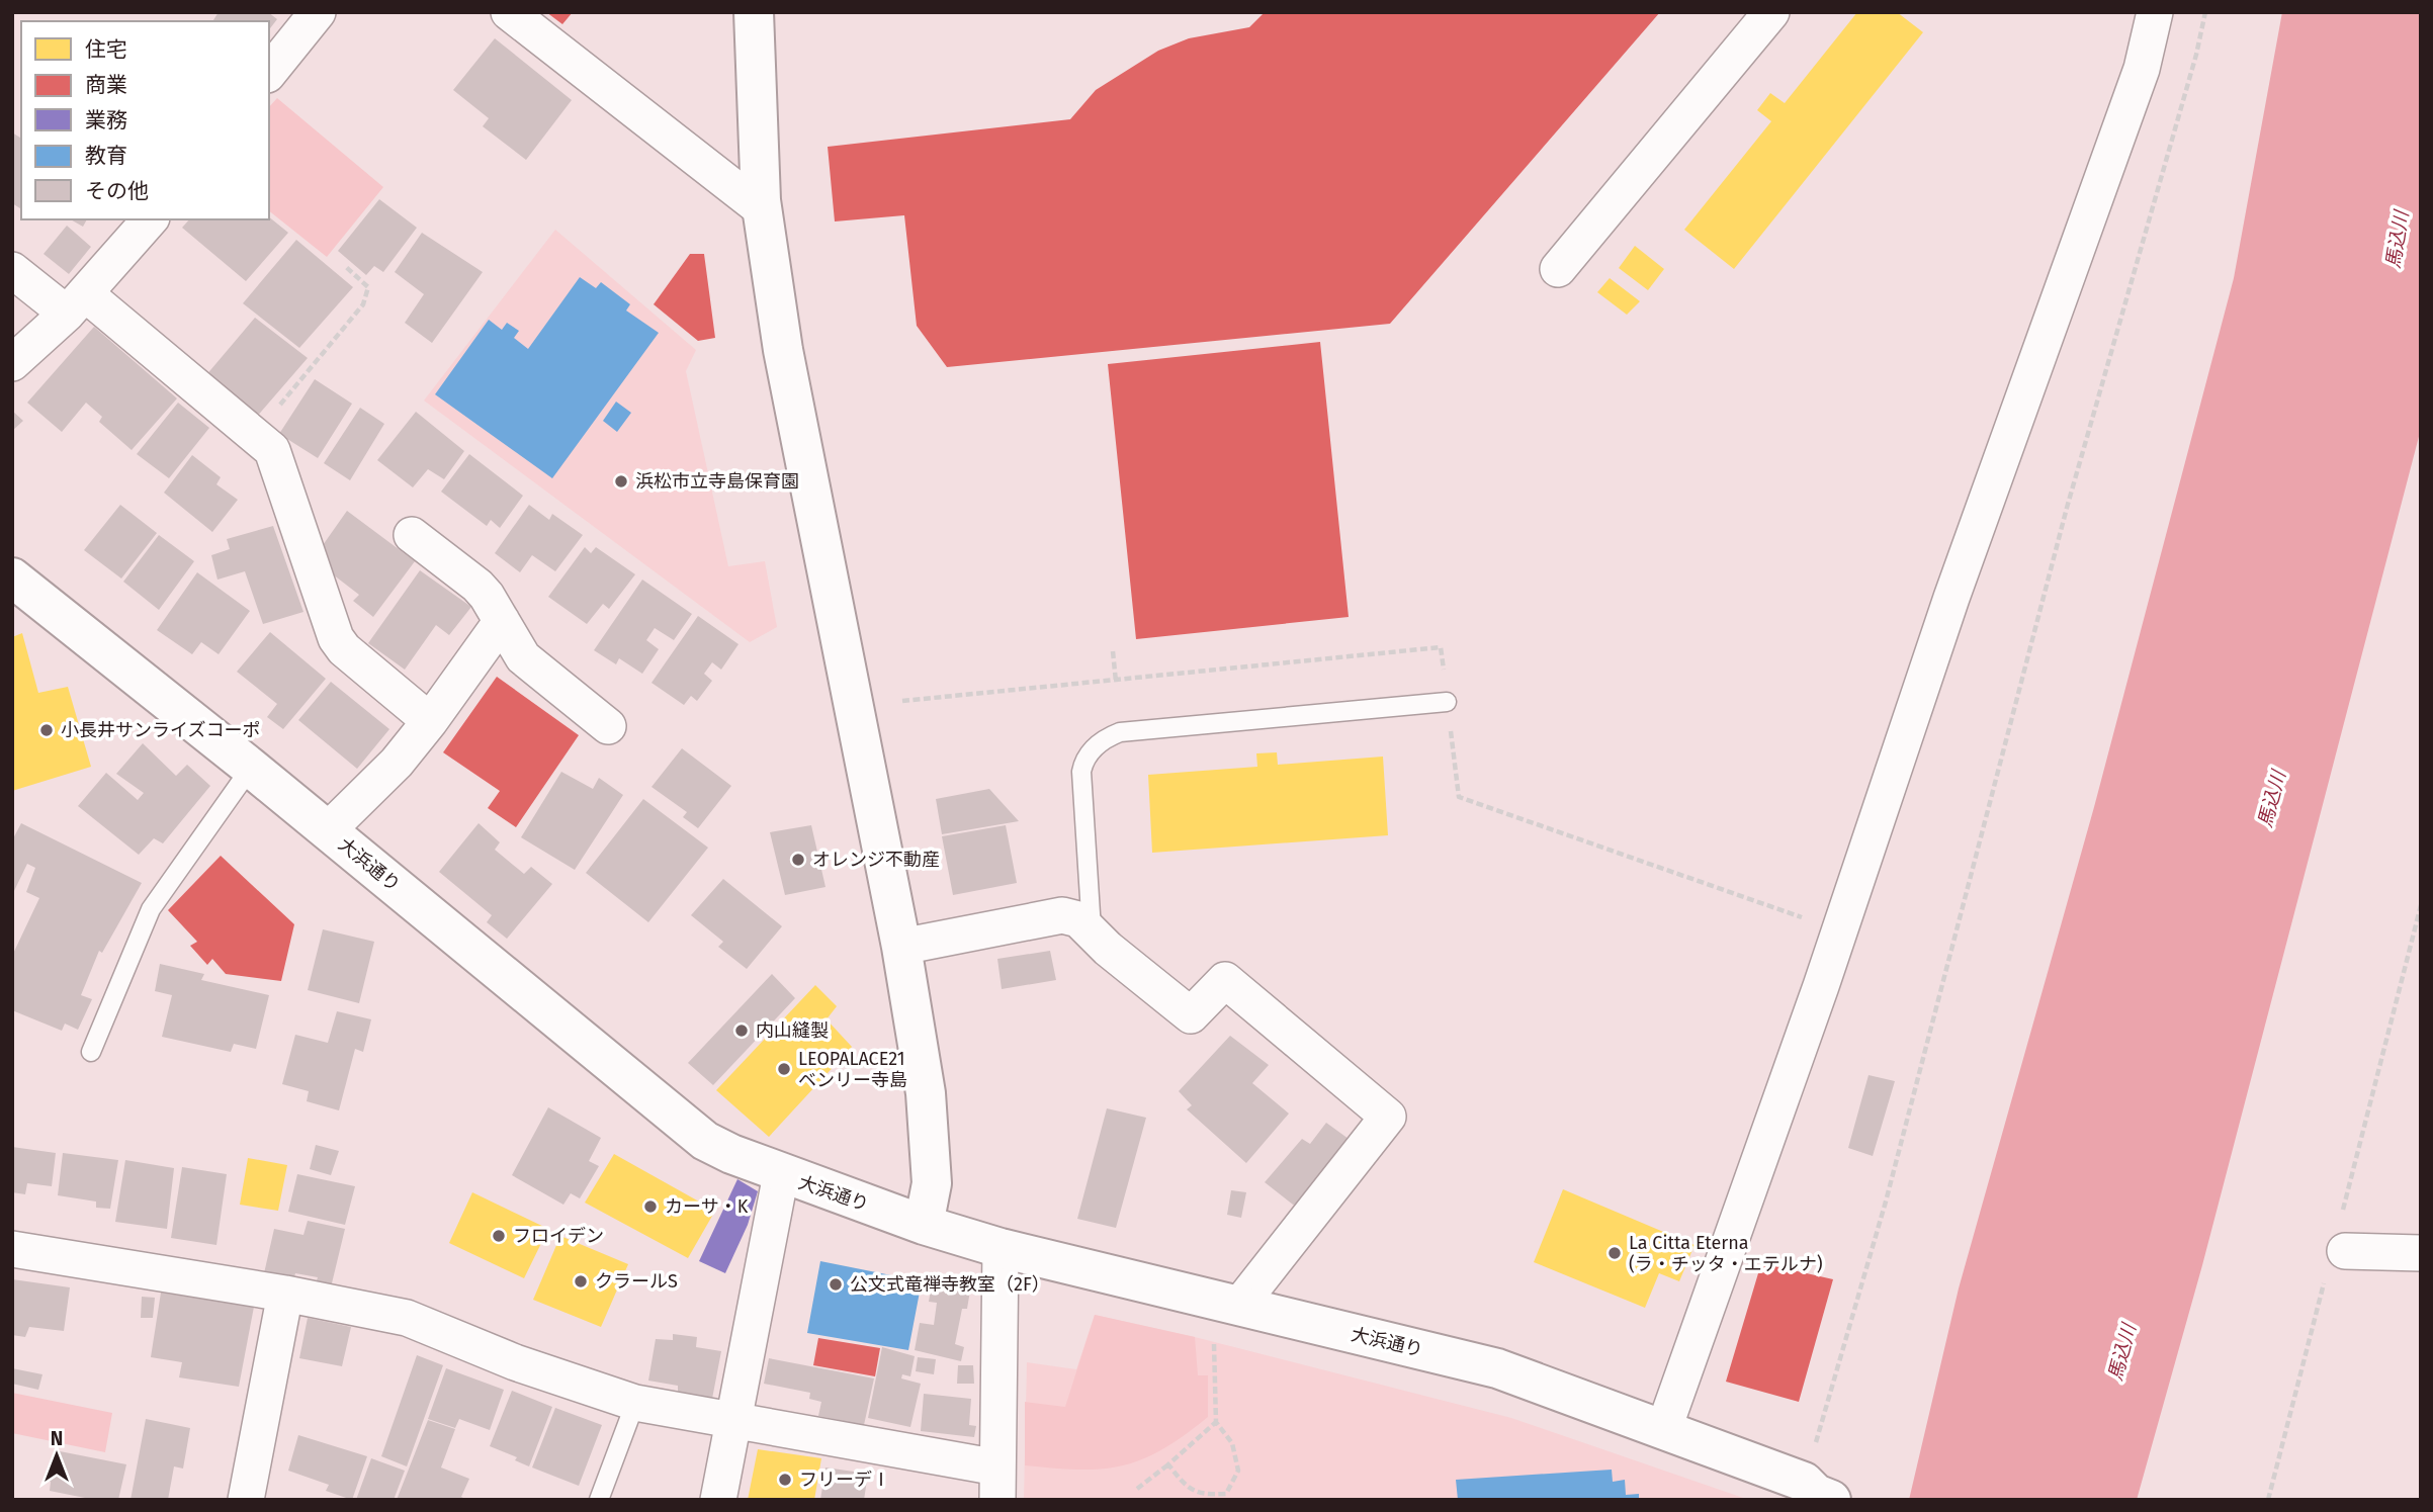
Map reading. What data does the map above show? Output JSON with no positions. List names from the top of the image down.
{
  "streets": {
    "street": ["大浜通り"]
  },
  "water": ["馬込川"],
  "places": [
    "浜松市立寺島保育園",
    "小長井サンライズコーポ",
    "オレンジ不動産",
    "内山縫製",
    "LEOPALACE21 ベンリー寺島",
    "カーサ・K",
    "フロイデン",
    "La Citta Eterna (ラ・チッタ・エテルナ)",
    "クラールS",
    "公文式竜禅寺教室（2F）",
    "フリーデⅠ"
  ],
  "legend": [
    "住宅",
    "商業",
    "業務",
    "教育",
    "その他"
  ],
  "north": "top"
}
